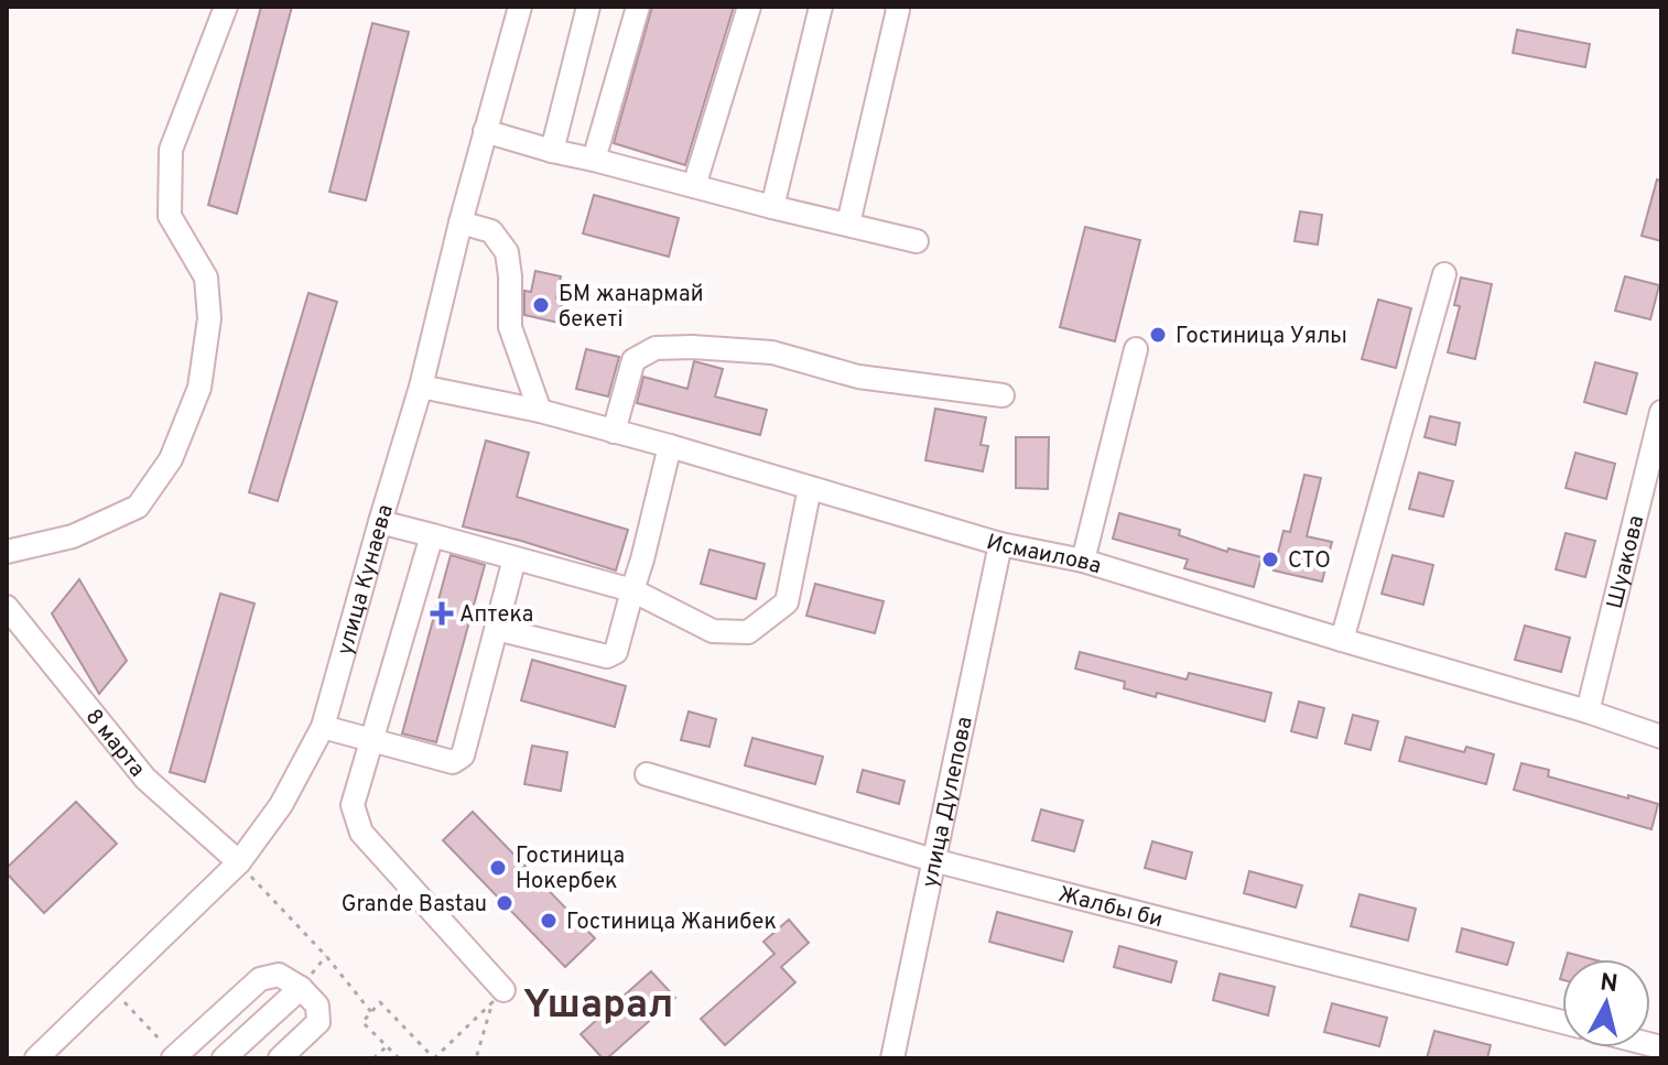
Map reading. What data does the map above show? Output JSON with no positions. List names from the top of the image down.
{
  "streets": {
    "street": [
      "Исмаилова",
      "Шуакова",
      "улица Кунаева",
      "8 марта",
      "улица Дулепова",
      "Жалбы би"
    ]
  },
  "crossings": [
    ["Исмаилова", "Шуакова"],
    ["Исмаилова", "улица Кунаева"],
    ["Исмаилова", "улица Дулепова"],
    ["улица Кунаева", "8 марта"],
    ["улица Дулепова", "Жалбы би"]
  ],
  "districts": ["Үшарал"],
  "places": {
    "other": [
      "БМ жанармай бекеті",
      "Гостиница Уялы",
      "СТО",
      "Гостиница Нокербек",
      "Grande Bastau",
      "Гостиница Жанибек"
    ],
    "health": ["Аптека"]
  },
  "north": "top"
}
